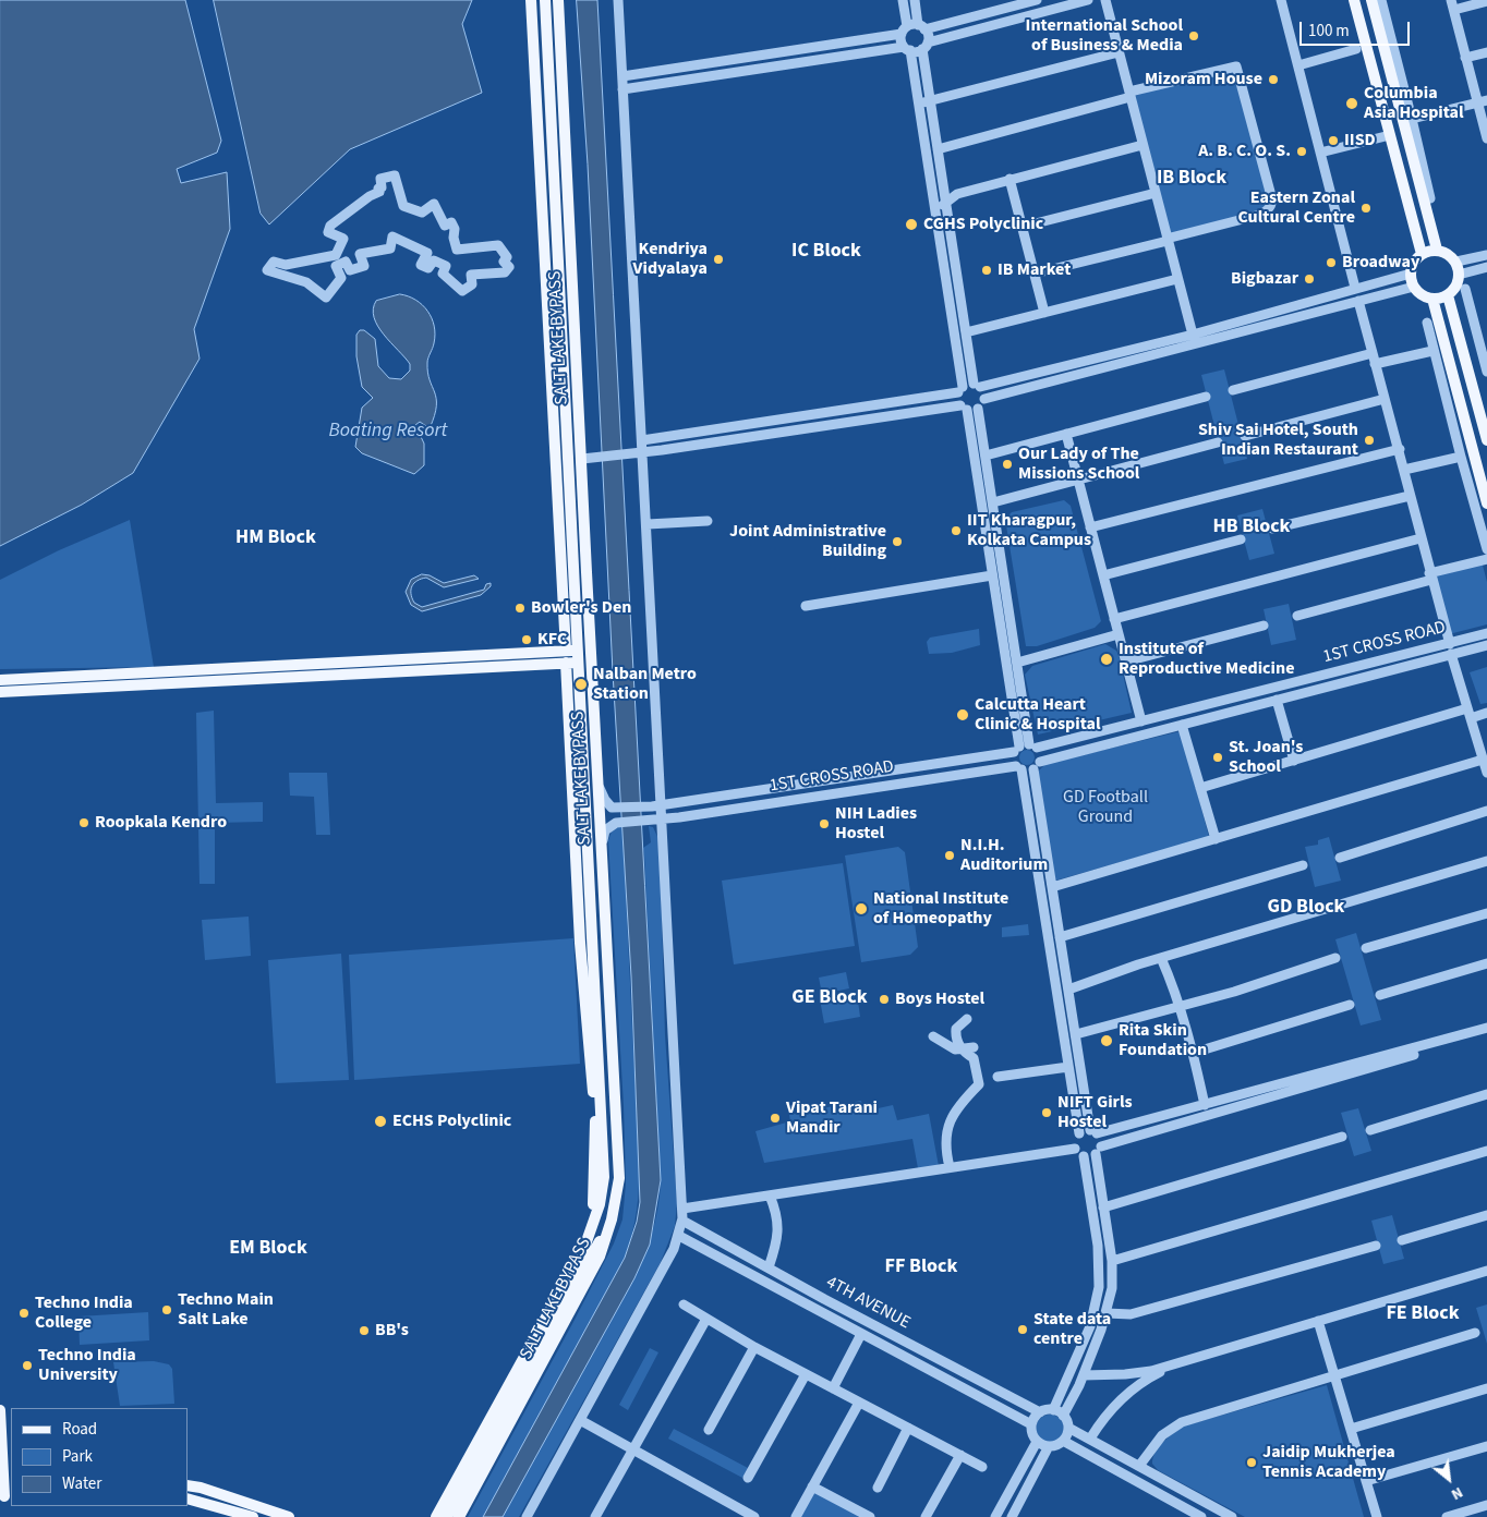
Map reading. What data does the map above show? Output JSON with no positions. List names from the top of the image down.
{
  "streets": {
    "main road": ["SALT LAKE BYPASS"],
    "street": ["1ST CROSS ROAD", "4TH AVENUE"]
  },
  "crossings": [
    ["SALT LAKE BYPASS", "1ST CROSS ROAD"]
  ],
  "districts": [
    "IB Block",
    "IC Block",
    "HB Block",
    "HM Block",
    "GD Block",
    "GE Block",
    "EM Block",
    "FF Block",
    "FE Block"
  ],
  "water": ["Boating Resort"],
  "parks": ["GD Football Ground"],
  "places": [
    "International School of Business & Media",
    "Mizoram House",
    "Columbia Asia Hospital",
    "IISD",
    "A. B. C. O. S.",
    "Eastern Zonal Cultural Centre",
    "CGHS Polyclinic",
    "Kendriya Vidyalaya",
    "Broadway",
    "IB Market",
    "Bigbazar",
    "Shiv Sai Hotel, South Indian Restaurant",
    "Our Lady of The Missions School",
    "IIT Kharagpur, Kolkata Campus",
    "Joint Administrative Building",
    "Bowler's Den",
    "KFC",
    "Institute of Reproductive Medicine",
    "Nalban Metro Station",
    "Calcutta Heart Clinic & Hospital",
    "St. Joan's School",
    "Roopkala Kendro",
    "NIH Ladies Hostel",
    "N.I.H. Auditorium",
    "National Institute of Homeopathy",
    "Boys Hostel",
    "Rita Skin Foundation",
    "NIFT Girls Hostel",
    "Vipat Tarani Mandir",
    "ECHS Polyclinic",
    "Techno Main Salt Lake",
    "Techno India College",
    "State data centre",
    "BB's",
    "Techno India University",
    "Jaidip Mukherjea Tennis Academy"
  ],
  "legend": ["Road", "Park", "Water"],
  "scale_bar": "100 m",
  "north": "bottom right"
}
